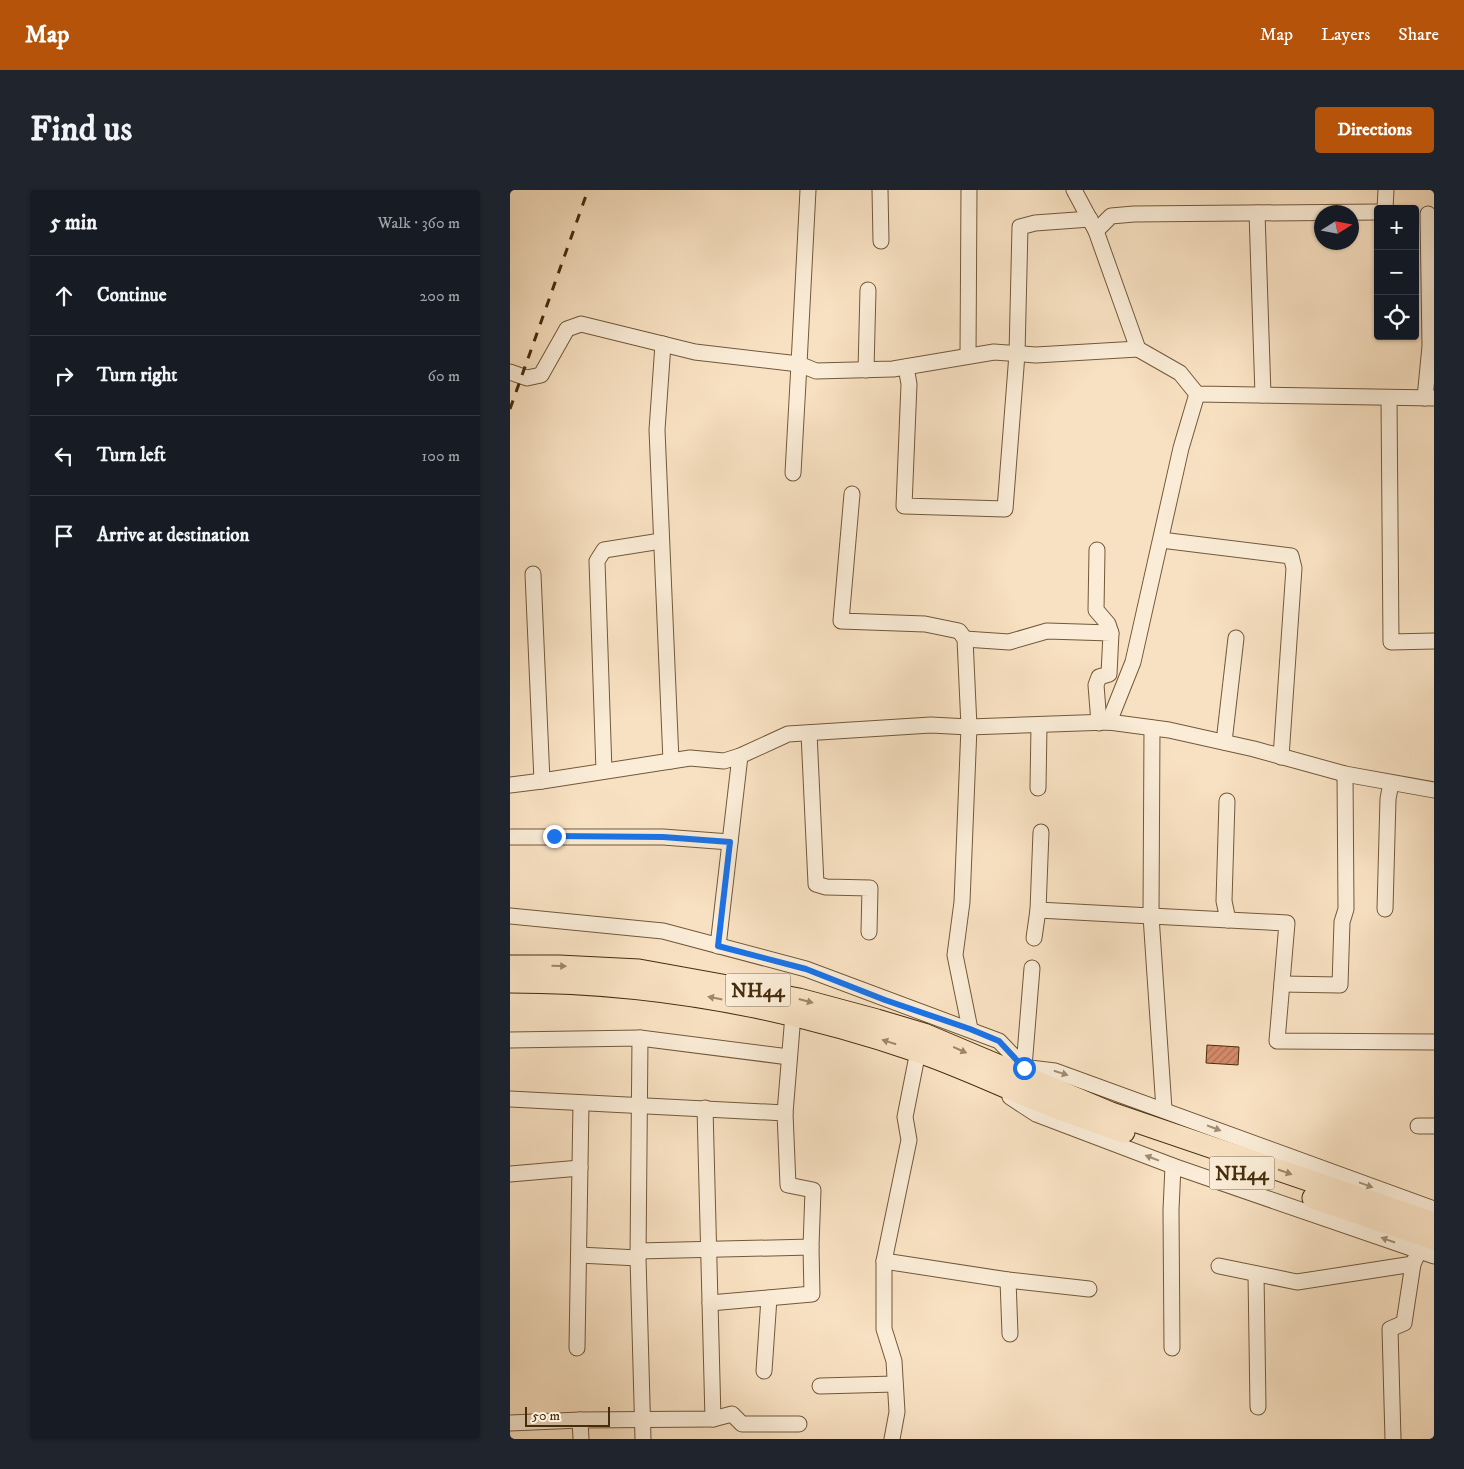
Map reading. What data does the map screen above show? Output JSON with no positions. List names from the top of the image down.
{
  "streets": {
    "highway": ["NH44"]
  },
  "scale_bar": "50 m",
  "north": "right",
  "page": {
    "header": "Map",
    "nav": ["Map", "Layers", "Share"],
    "buttons": "Directions",
    "title": "Find us",
    "heading": ["5 min", "Walk · 360 m"],
    "map_buttons": ["+", "−"],
    "list": [
      ["Continue", "200 m"],
      ["Turn right", "60 m"],
      ["Turn left", "100 m"],
      "Arrive at destination"
    ],
    "scale": "50 m"
  }
}
